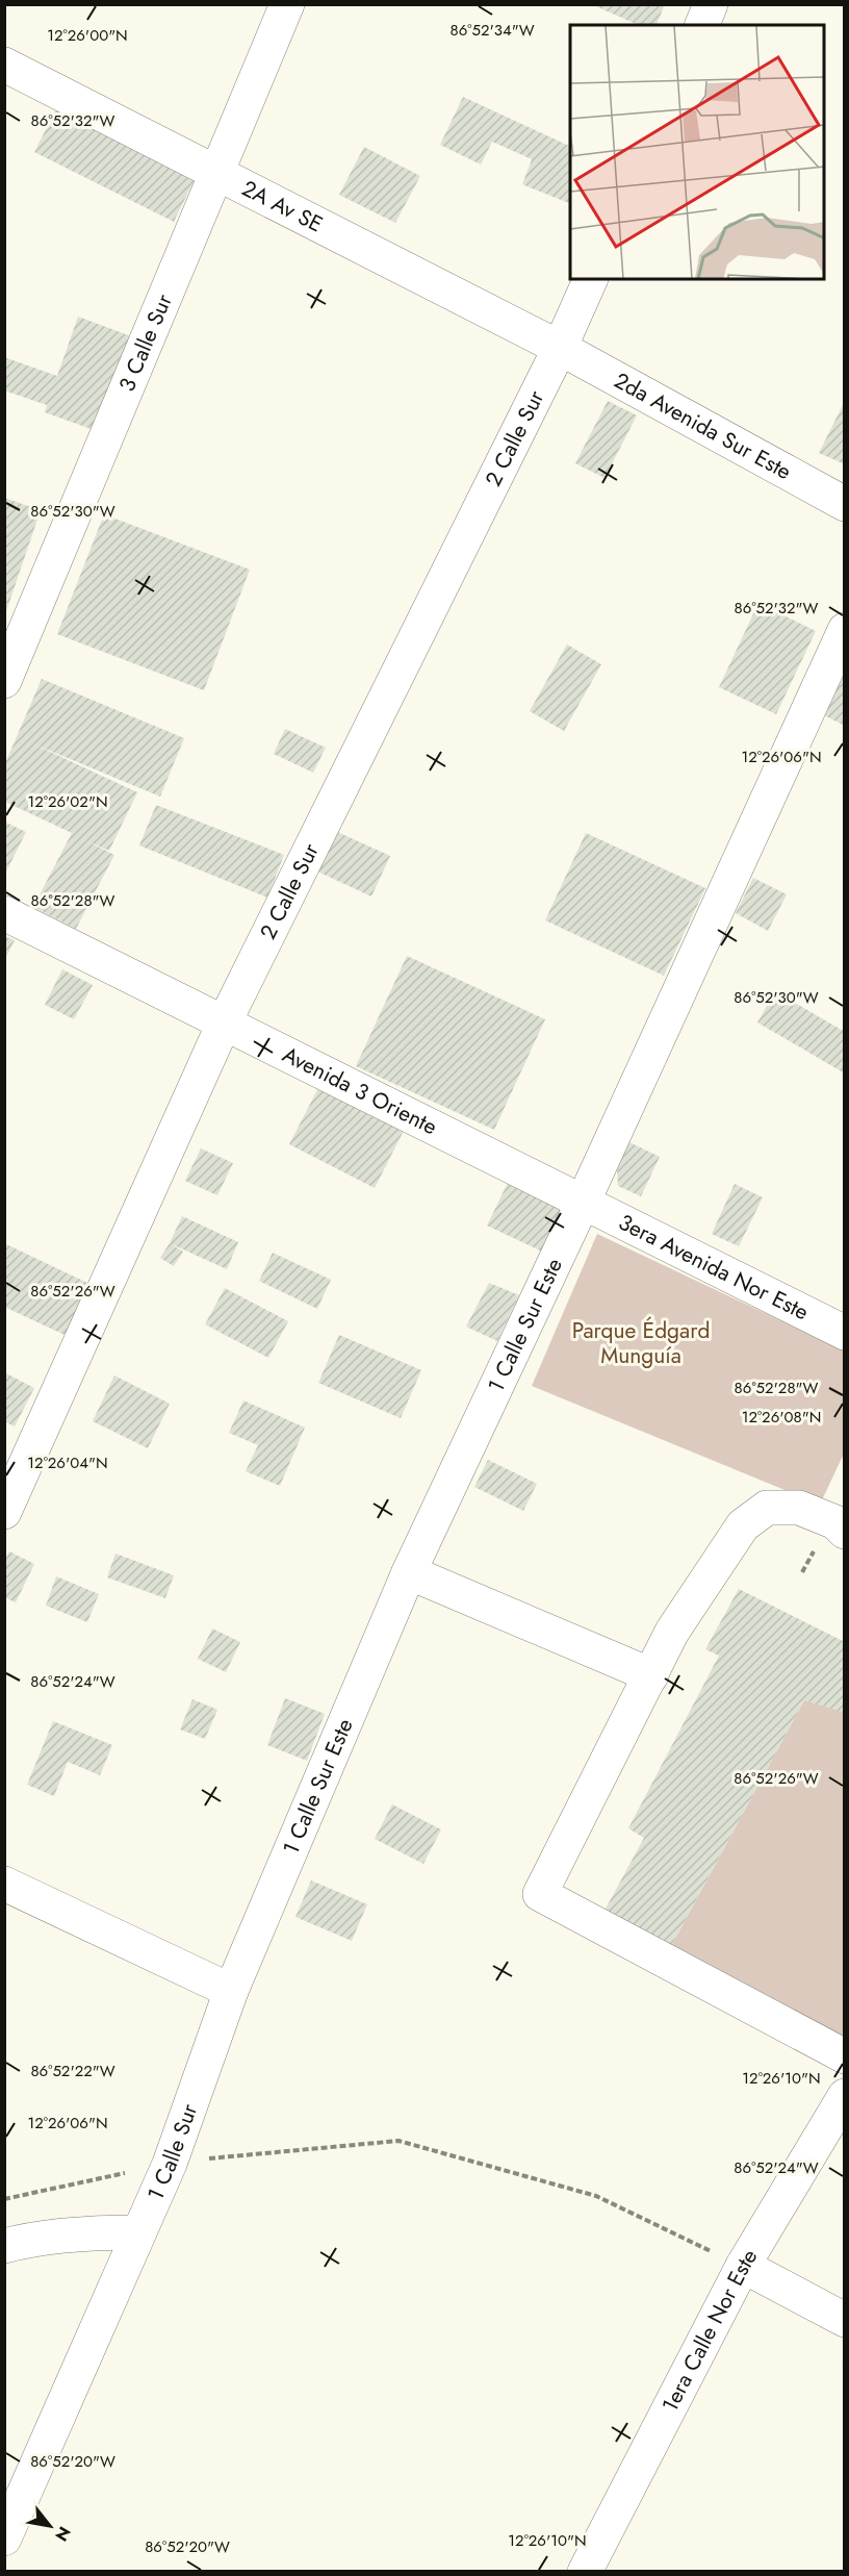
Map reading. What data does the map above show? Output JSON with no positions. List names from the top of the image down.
{
  "streets": {
    "street": [
      "2A Av SE",
      "3 Calle Sur",
      "2da Avenida Sur Este",
      "2 Calle Sur",
      "Avenida 3 Oriente",
      "3era Avenida Nor Este",
      "1 Calle Sur Este",
      "1 Calle Sur",
      "1era Calle Nor Este"
    ]
  },
  "crossings": [
    ["2A Av SE", "3 Calle Sur"],
    ["2A Av SE", "2da Avenida Sur Este"],
    ["2A Av SE", "2 Calle Sur"],
    ["2da Avenida Sur Este", "2 Calle Sur"],
    ["2 Calle Sur", "Avenida 3 Oriente"],
    ["Avenida 3 Oriente", "3era Avenida Nor Este"],
    ["Avenida 3 Oriente", "1 Calle Sur Este"],
    ["3era Avenida Nor Este", "1 Calle Sur Este"],
    ["1 Calle Sur Este", "1 Calle Sur"]
  ],
  "parks": ["Parque Édgard Munguía"],
  "north": "bottom right",
  "coordinates": [
    "86°52'34\"W",
    "12°26'00\"N",
    "86°52'32\"W",
    "86°52'30\"W",
    "12°26'06\"N",
    "12°26'02\"N",
    "86°52'28\"W",
    "86°52'26\"W",
    "12°26'08\"N",
    "12°26'04\"N",
    "86°52'24\"W",
    "86°52'22\"W",
    "12°26'10\"N",
    "86°52'20\"W"
  ]
}
